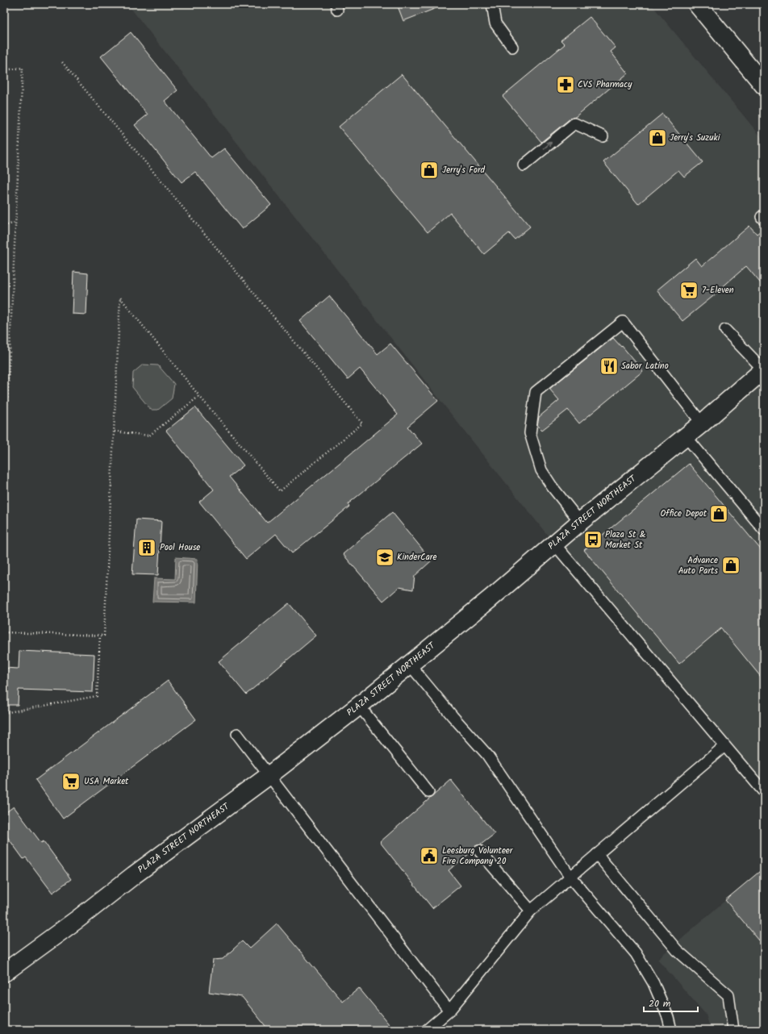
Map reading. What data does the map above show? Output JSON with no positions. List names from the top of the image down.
{
  "streets": {
    "main road": ["PLAZA STREET NORTHEAST"]
  },
  "places": {
    "pharmacy": ["CVS Pharmacy"],
    "shop": [
      "Jerry's Suzuki",
      "Jerry's Ford",
      "Office Depot",
      "Advance Auto Parts"
    ],
    "supermarket": ["7-Eleven", "USA Market"],
    "restaurant": ["Sabor Latino"],
    "bus stop": ["Plaza St & Market St"],
    "building": ["Pool House"],
    "school or university": ["KinderCare"],
    "public building": ["Leesburg Volunteer Fire Company 20"]
  },
  "scale_bar": "20 m"
}
